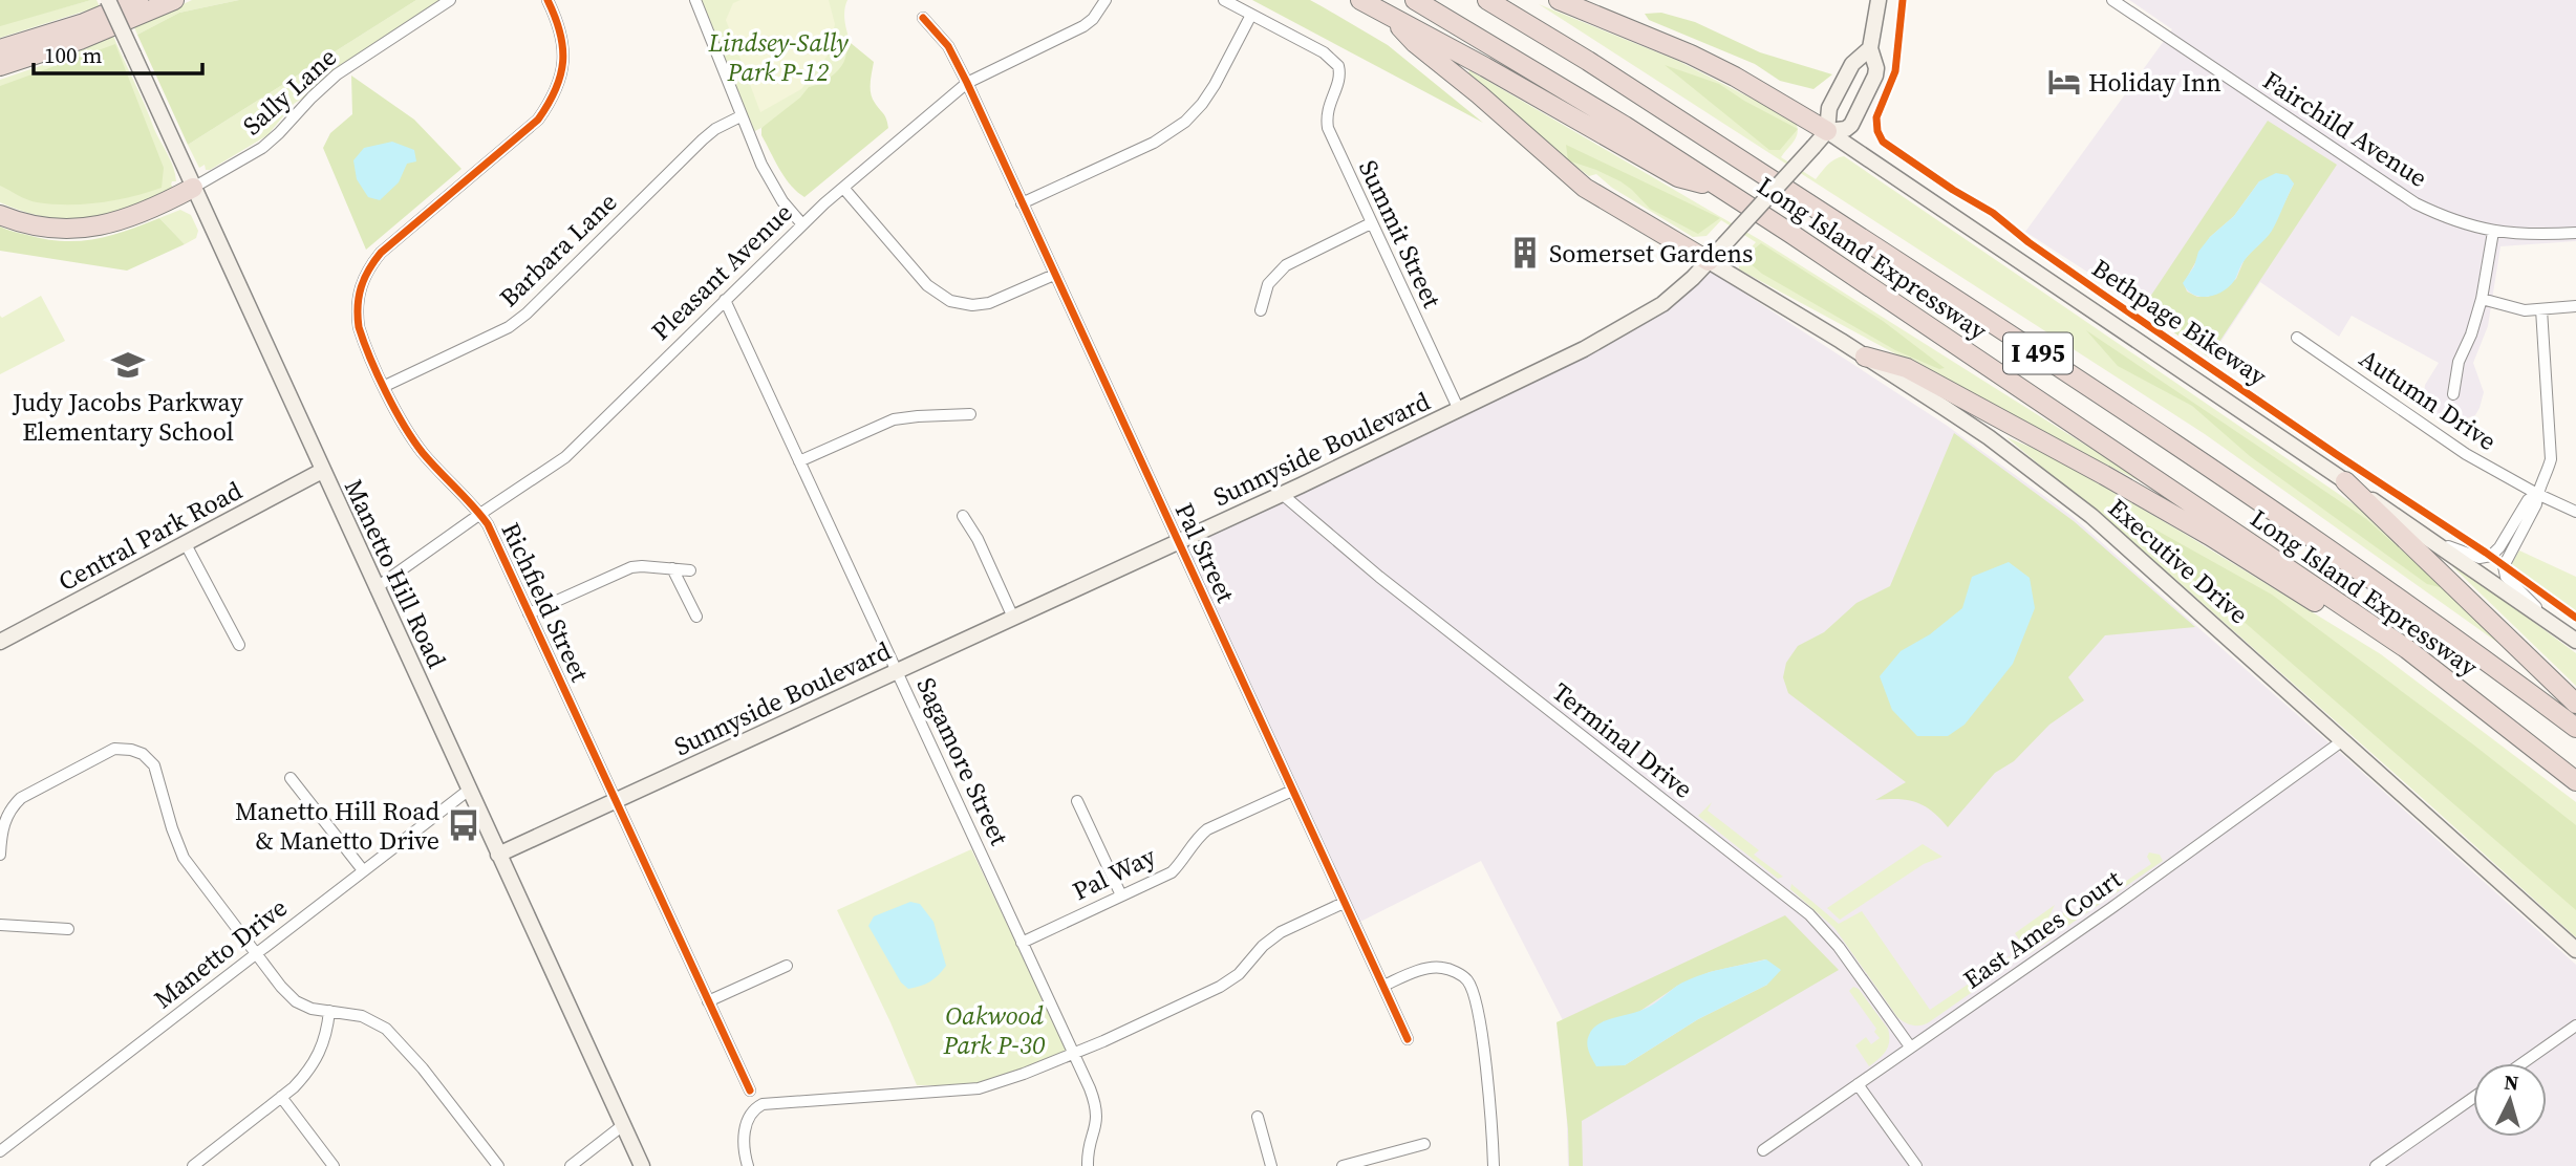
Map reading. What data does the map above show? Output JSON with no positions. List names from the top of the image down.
{
  "streets": {
    "highway": ["Long Island Expressway", "I 495"],
    "main road": [
      "Sunnyside Boulevard",
      "Central Park Road",
      "Executive Drive",
      "Manetto Hill Road"
    ],
    "street": [
      "Sally Lane",
      "Fairchild Avenue",
      "Summit Street",
      "Barbara Lane",
      "Pleasant Avenue",
      "Autumn Drive",
      "Pal Street",
      "Richfield Street",
      "Terminal Drive",
      "Sagamore Street",
      "Pal Way",
      "East Ames Court",
      "Manetto Drive"
    ],
    "cycle path": ["Bethpage Bikeway"]
  },
  "crossings": [
    ["Sally Lane", "Manetto Hill Road"],
    ["Summit Street", "Sunnyside Boulevard"],
    ["Barbara Lane", "Richfield Street"],
    ["Pleasant Avenue", "Pal Street"],
    ["Pleasant Avenue", "Manetto Hill Road"],
    ["Pleasant Avenue", "Richfield Street"],
    ["Pleasant Avenue", "Sagamore Street"],
    ["Sunnyside Boulevard", "Pal Street"],
    ["Sunnyside Boulevard", "Executive Drive"],
    ["Sunnyside Boulevard", "Manetto Hill Road"],
    ["Sunnyside Boulevard", "Richfield Street"],
    ["Sunnyside Boulevard", "Terminal Drive"],
    ["Sunnyside Boulevard", "Sagamore Street"],
    ["Central Park Road", "Manetto Hill Road"],
    ["Pal Street", "Pal Way"],
    ["Executive Drive", "East Ames Court"],
    ["Manetto Hill Road", "Manetto Drive"],
    ["Terminal Drive", "East Ames Court"],
    ["Sagamore Street", "Pal Way"]
  ],
  "parks": ["Lindsey-Sally Park P-12", "Oakwood Park P-30"],
  "places": {
    "hotel": ["Holiday Inn"],
    "building": ["Somerset Gardens"],
    "school or university": ["Judy Jacobs Parkway Elementary School"],
    "bus stop": ["Manetto Hill Road & Manetto Drive"]
  },
  "scale_bar": "100 m",
  "north": "top"
}
